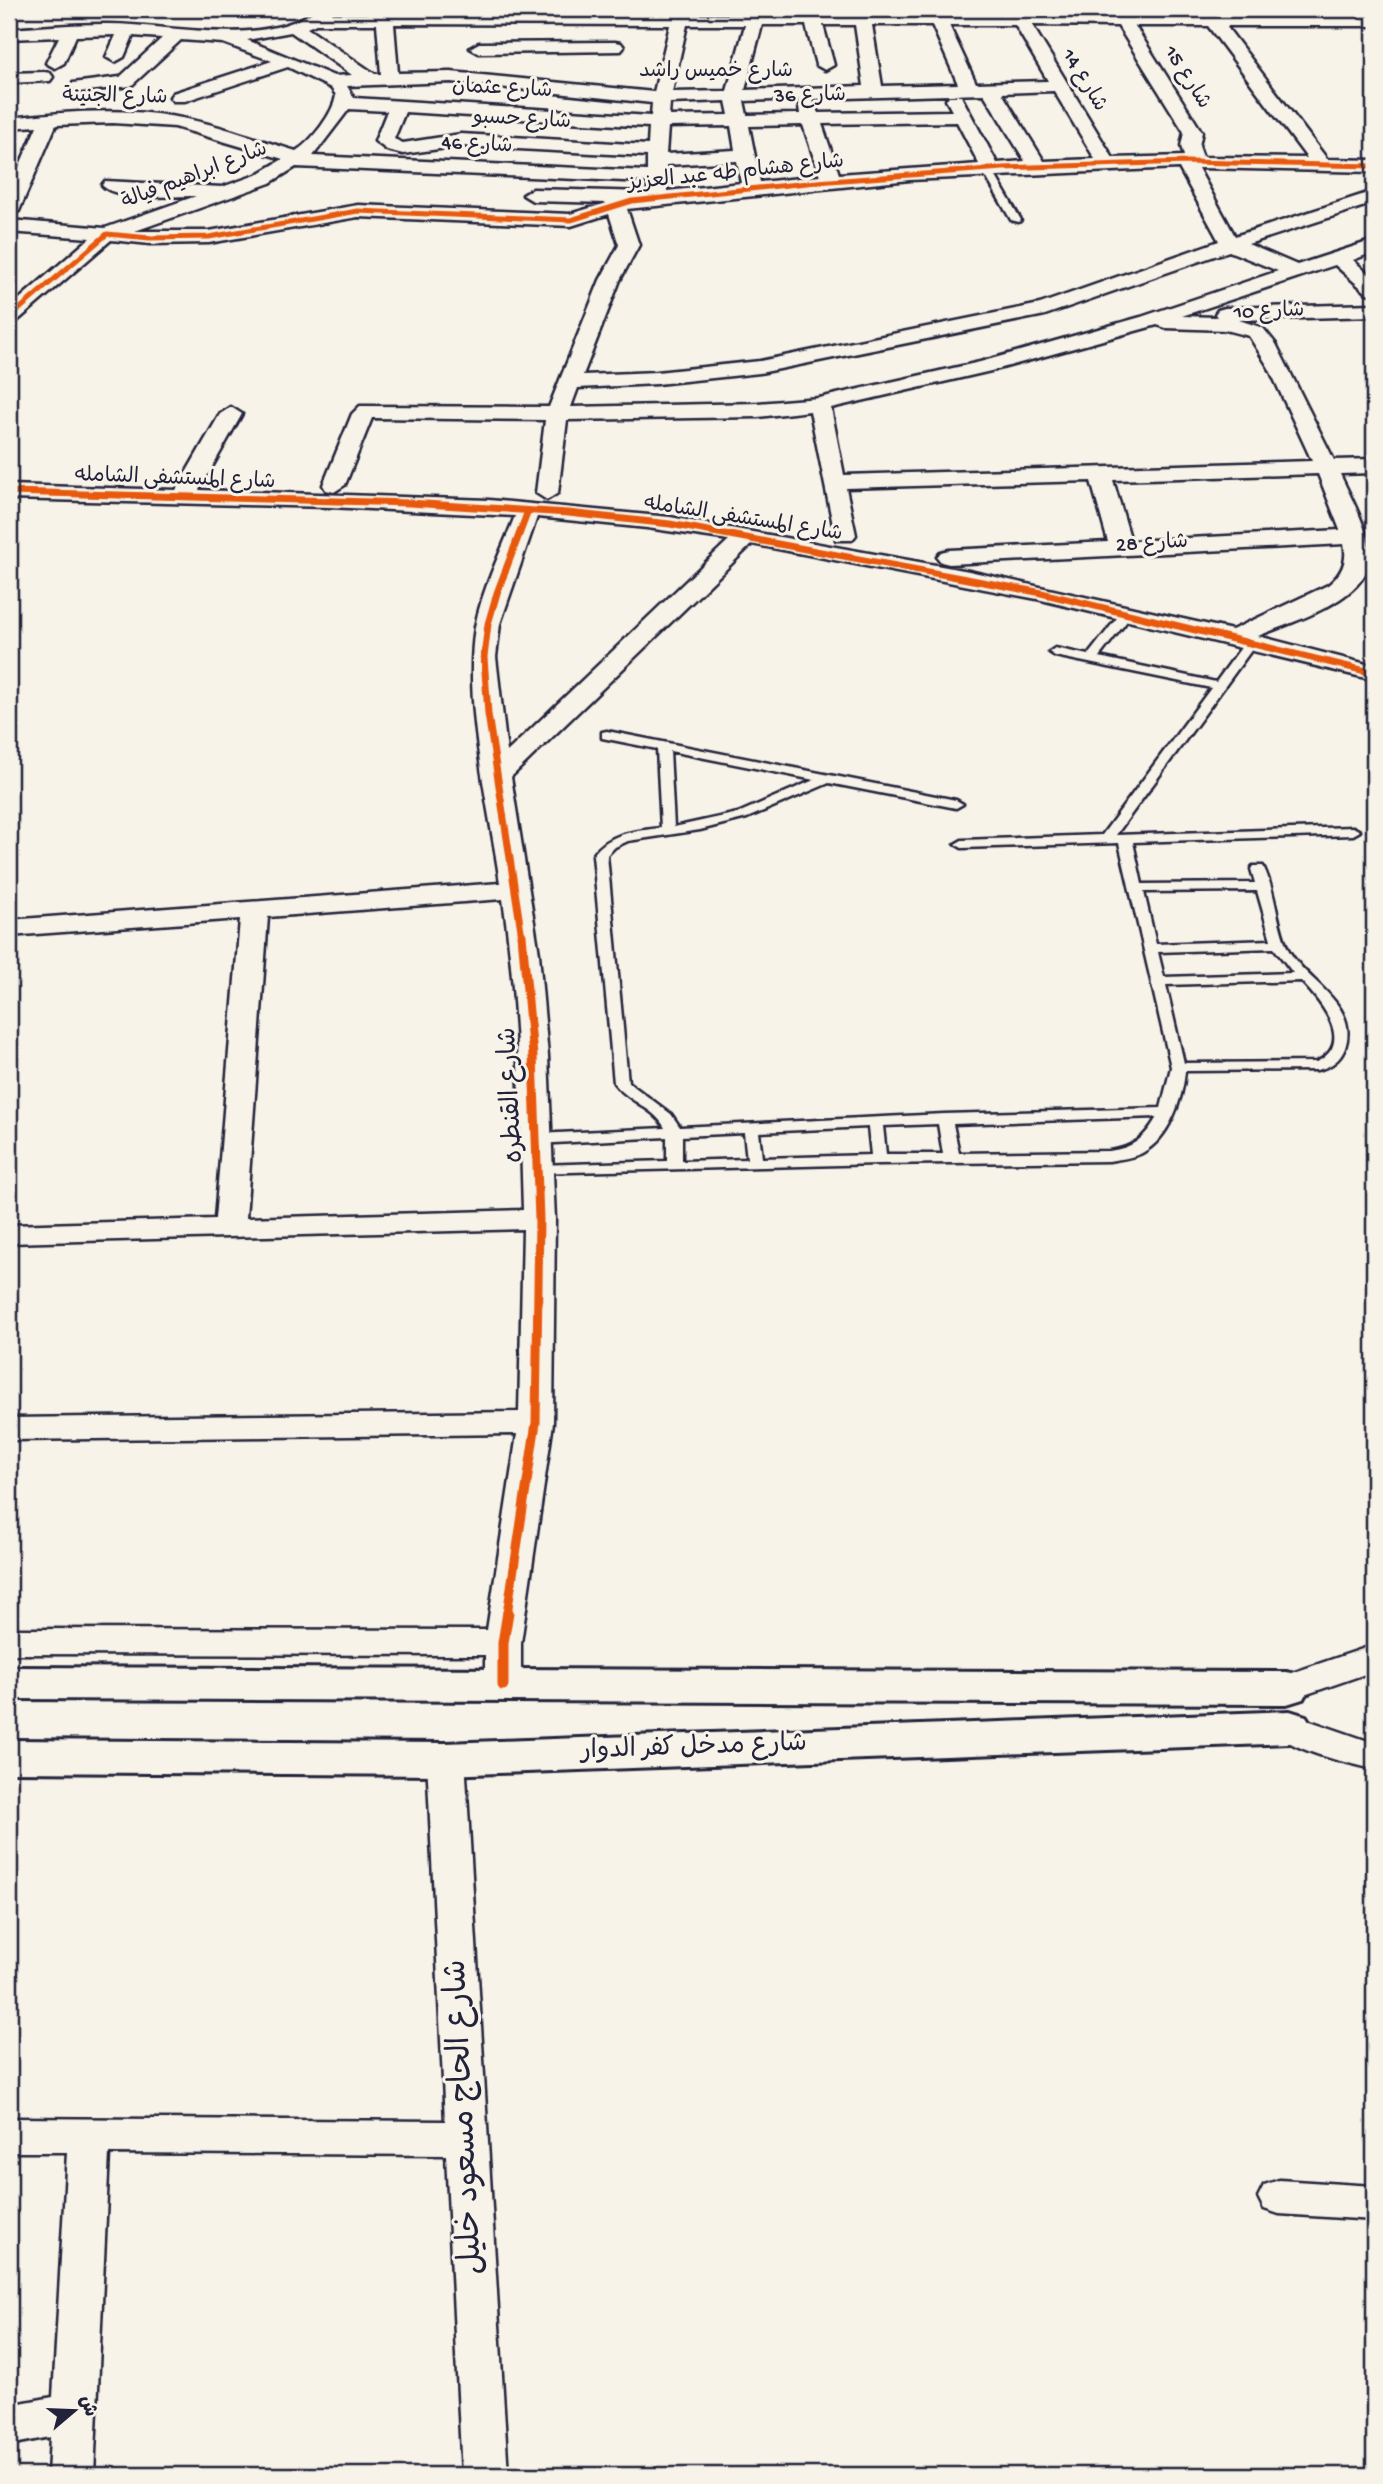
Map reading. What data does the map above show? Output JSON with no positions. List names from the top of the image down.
{
  "streets": {
    "main road": ["شارع مدخل كفر الدوار"],
    "street": [
      "شارع خميس راشد",
      "شارع 15",
      "شارع 14",
      "شارع عثمان",
      "شارع 36",
      "شارع الجنينة",
      "شارع حسبو",
      "شارع 46",
      "شارع هشام طه عبد العزيز",
      "شارع ابراهيم فيالة",
      "شارع 10",
      "شارع المستشفى الشامله",
      "شارع 28",
      "شارع القنطره",
      "شارع الحاج مسعود خليل"
    ]
  },
  "crossings": [
    ["شارع خميس راشد", "شارع 14"],
    ["شارع 15", "شارع هشام طه عبد العزيز"],
    ["شارع 14", "شارع هشام طه عبد العزيز"],
    ["شارع عثمان", "شارع 36"],
    ["شارع عثمان", "شارع حسبو"],
    ["شارع عثمان", "شارع ابراهيم فيالة"],
    ["شارع الجنينة", "شارع 46"],
    ["شارع الجنينة", "شارع ابراهيم فيالة"],
    ["شارع حسبو", "شارع 46"],
    ["شارع 46", "شارع ابراهيم فيالة"],
    ["شارع هشام طه عبد العزيز", "شارع ابراهيم فيالة"],
    ["شارع هشام طه عبد العزيز", "شارع القنطره"],
    ["شارع المستشفى الشامله", "شارع 28"],
    ["شارع المستشفى الشامله", "شارع القنطره"],
    ["شارع القنطره", "شارع مدخل كفر الدوار"],
    ["شارع مدخل كفر الدوار", "شارع الحاج مسعود خليل"]
  ],
  "north": "right"
}
